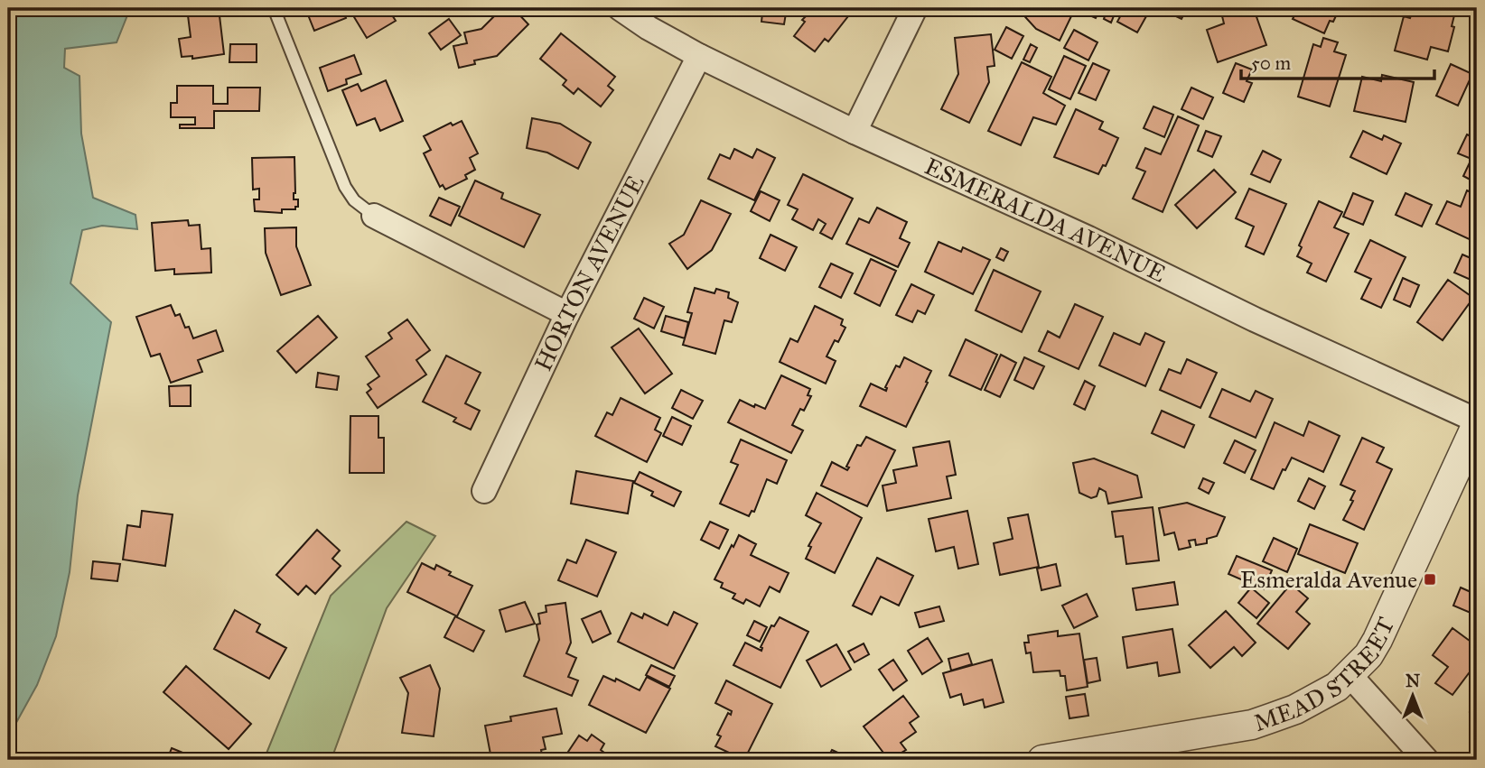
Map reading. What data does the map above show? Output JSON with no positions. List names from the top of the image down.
{
  "streets": {
    "street": ["ESMERALDA AVENUE", "HORTON AVENUE", "MEAD STREET"]
  },
  "crossings": [
    ["ESMERALDA AVENUE", "HORTON AVENUE"],
    ["ESMERALDA AVENUE", "MEAD STREET"]
  ],
  "places": {
    "transit": ["Esmeralda Avenue"]
  },
  "scale_bar": "50 m",
  "north": "top"
}
